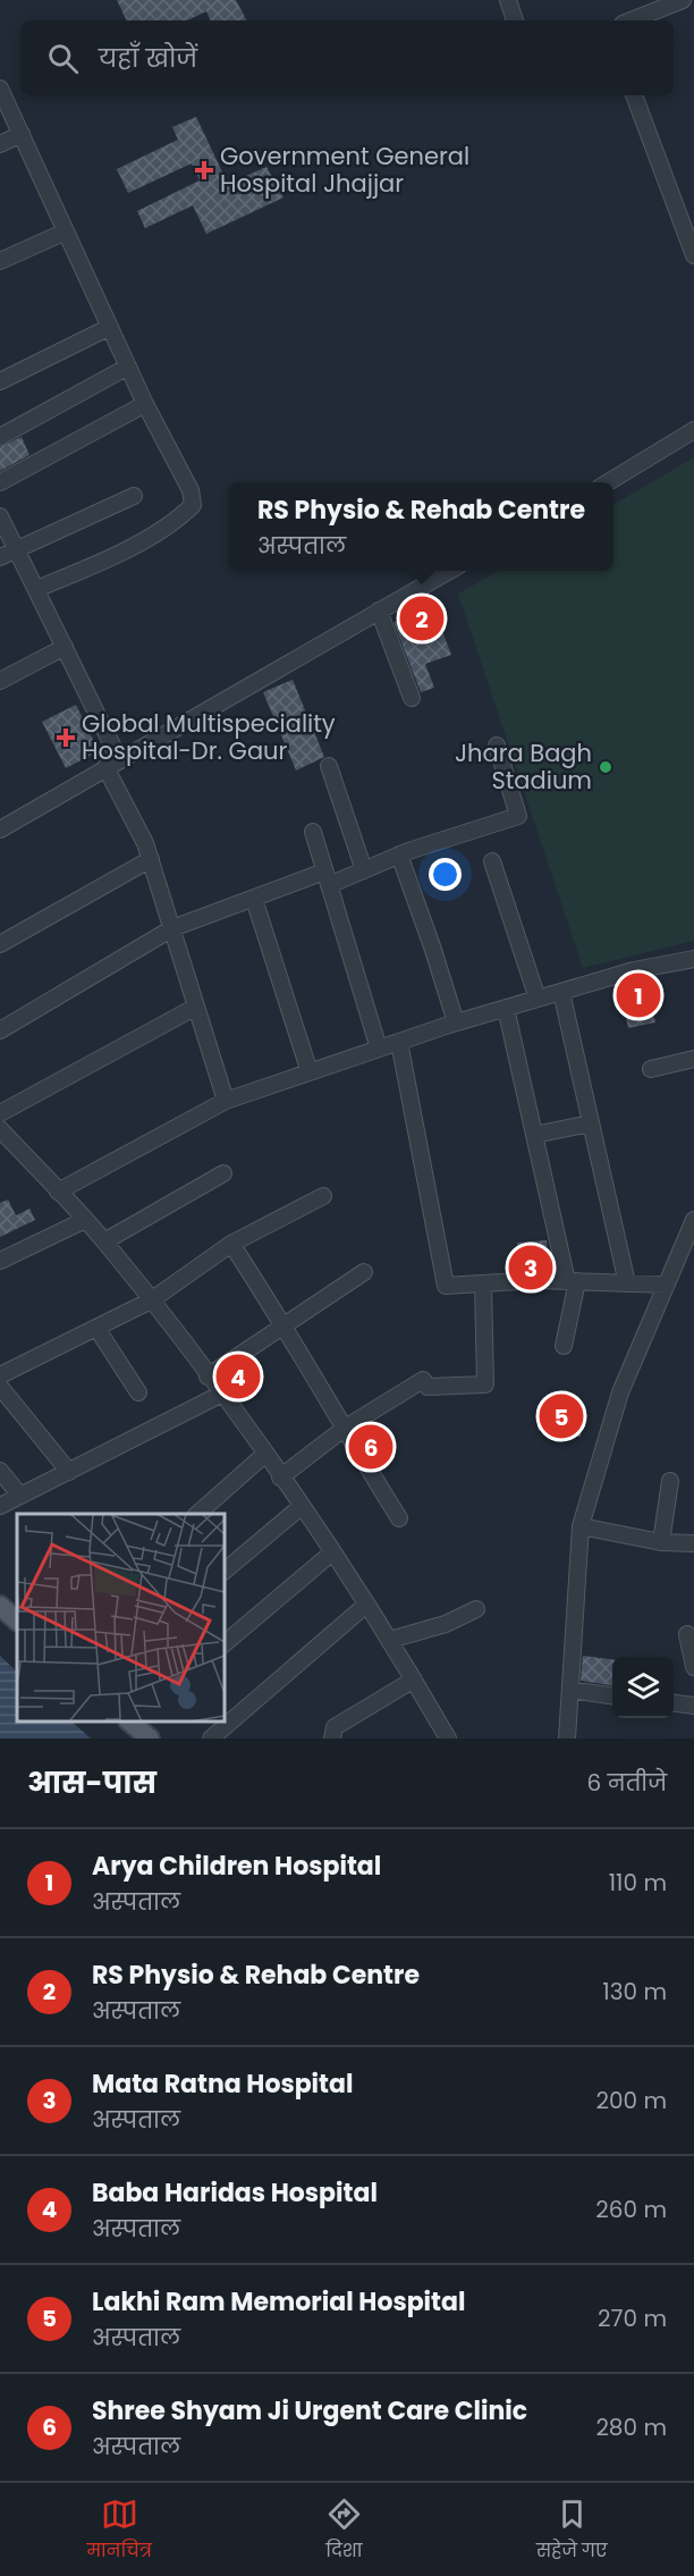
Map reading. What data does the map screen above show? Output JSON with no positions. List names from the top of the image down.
{
  "places": {
    "health": ["Government General Hospital Jhajjar", "Global Multispeciality Hospital-Dr. Gaur"],
    "other": ["Jhara Bagh Stadium"]
  },
  "page": {
    "search": "यहाँ खोजें",
    "popup": ["RS Physio & Rehab Centre", "अस्पताल"],
    "pins": [
      "2",
      "1",
      "3",
      "4",
      "5",
      "6"
    ],
    "heading": ["आस-पास", "6 नतीजे"],
    "list": [
      {
        "mark": "1",
        "name": "Arya Children Hospital",
        "note": "अस्पताल",
        "value": "110 m"
      },
      {
        "mark": "2",
        "name": "RS Physio & Rehab Centre",
        "note": "अस्पताल",
        "value": "130 m"
      },
      {
        "mark": "3",
        "name": "Mata Ratna Hospital",
        "note": "अस्पताल",
        "value": "200 m"
      },
      {
        "mark": "4",
        "name": "Baba Haridas Hospital",
        "note": "अस्पताल",
        "value": "260 m"
      },
      {
        "mark": "5",
        "name": "Lakhi Ram Memorial Hospital",
        "note": "अस्पताल",
        "value": "270 m"
      },
      {
        "mark": "6",
        "name": "Shree Shyam Ji Urgent Care Clinic",
        "note": "अस्पताल",
        "value": "280 m"
      }
    ],
    "nav": ["मानचित्र", "दिशा", "सहेजे गए"]
  }
}
